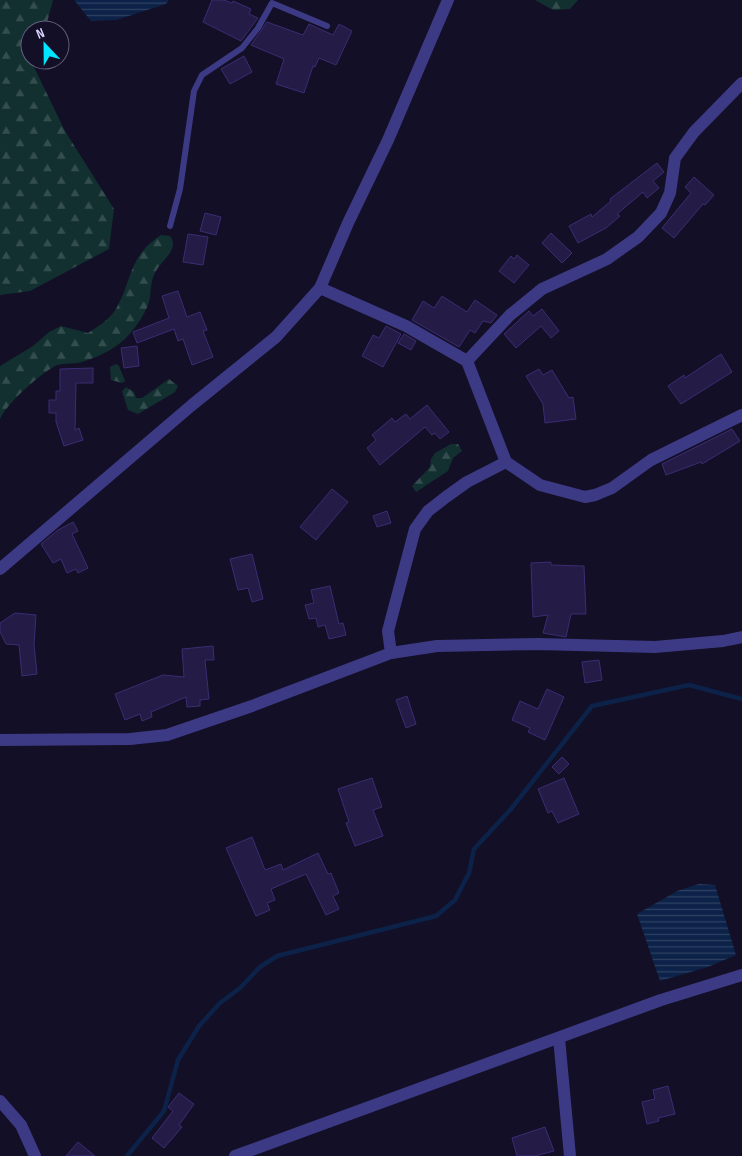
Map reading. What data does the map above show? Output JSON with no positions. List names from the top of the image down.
{
  "north": "top"
}
